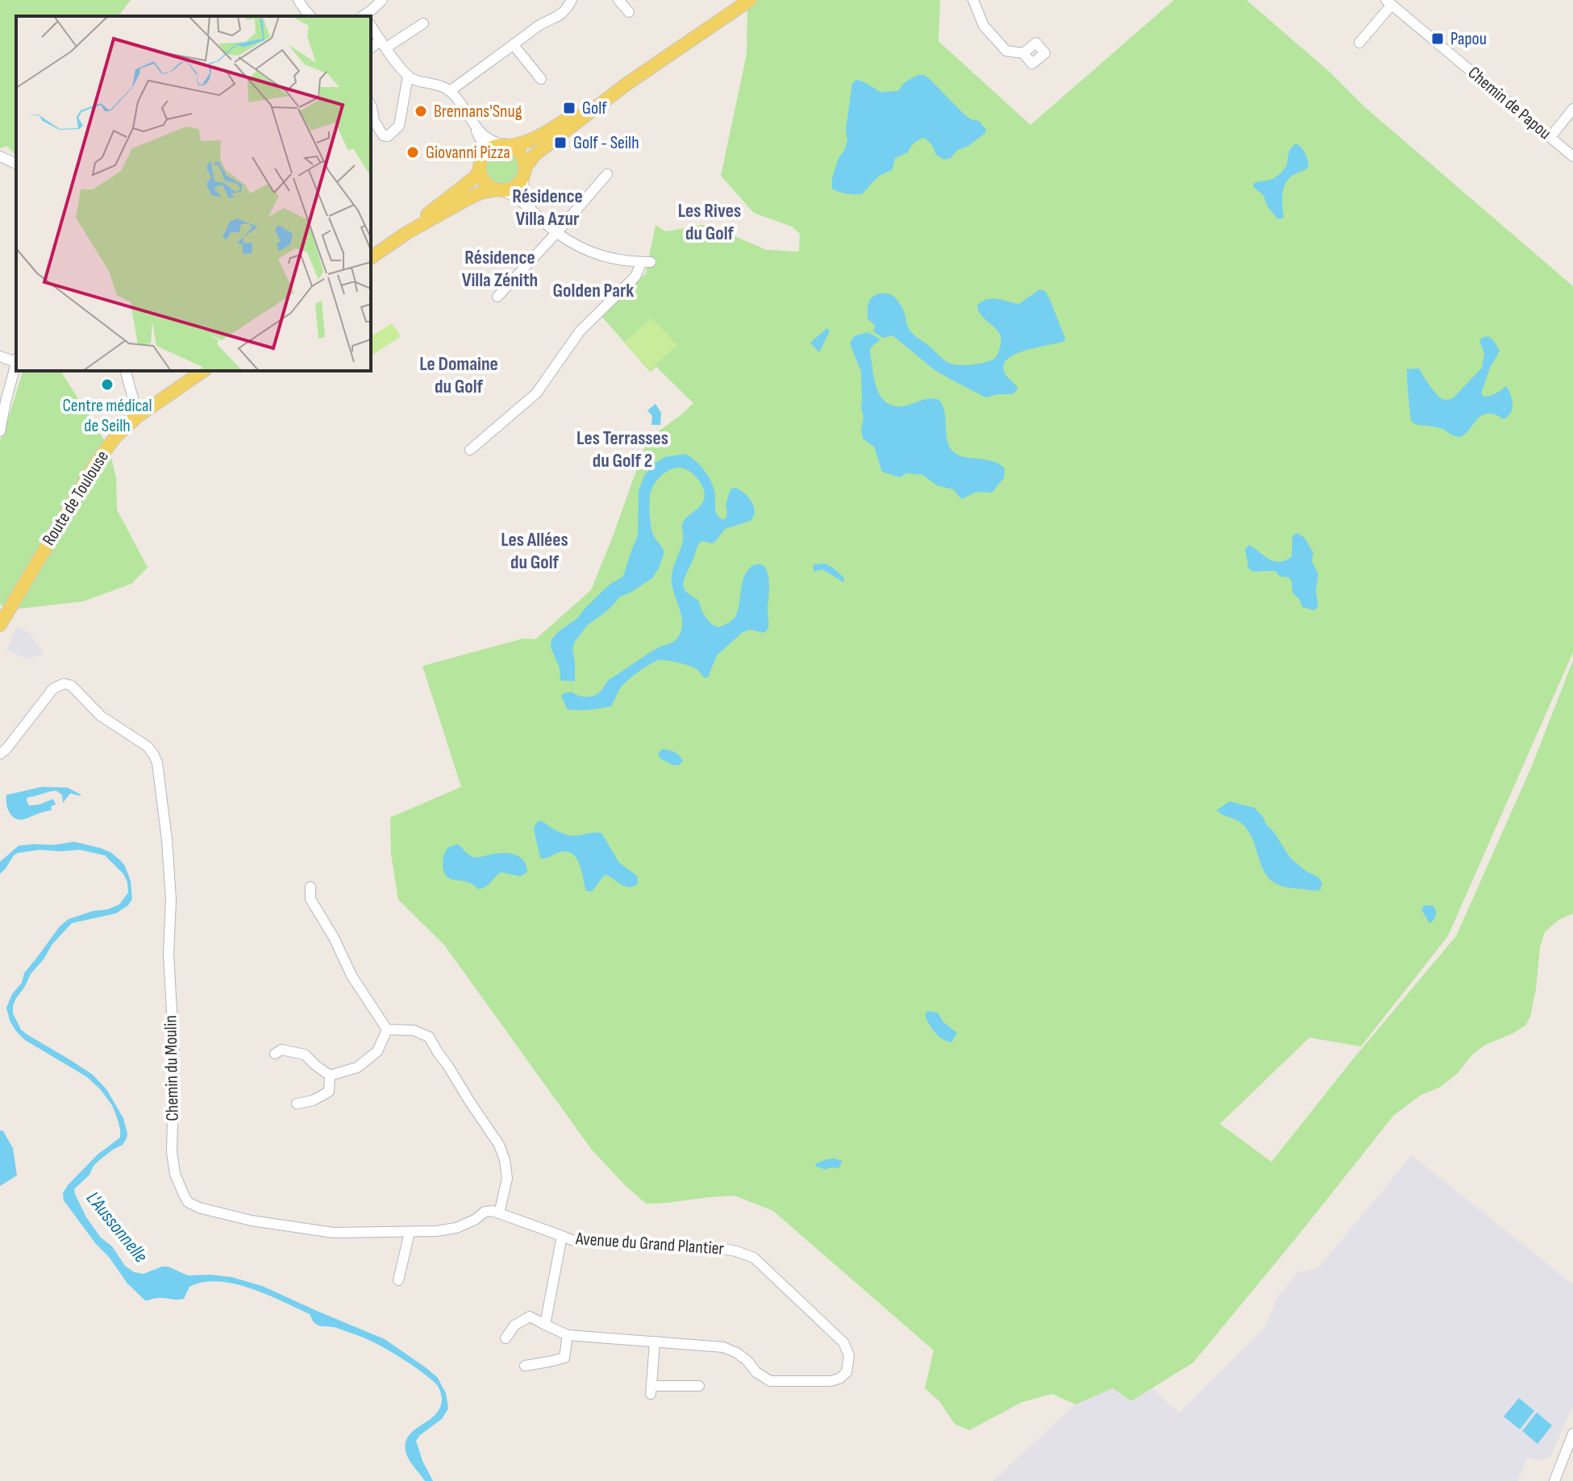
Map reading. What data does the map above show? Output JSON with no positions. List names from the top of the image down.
{
  "streets": {
    "main road": ["Route de Toulouse"],
    "street": ["Chemin de Papou", "Chemin du Moulin", "Avenue du Grand Plantier"]
  },
  "crossings": [
    ["Chemin du Moulin", "Avenue du Grand Plantier"]
  ],
  "districts": [
    "Résidence Villa Azur",
    "Les Rives du Golf",
    "Résidence Villa Zénith",
    "Golden Park",
    "Le Domaine du Golf",
    "Les Terrasses du Golf 2",
    "Les Allées du Golf"
  ],
  "water": ["L'Aussonnelle"],
  "places": {
    "transit": ["Papou", "Golf", "Golf - Seilh"],
    "other": ["Brennans'Snug", "Giovanni Pizza", "Centre médical de Seilh"]
  }
}
